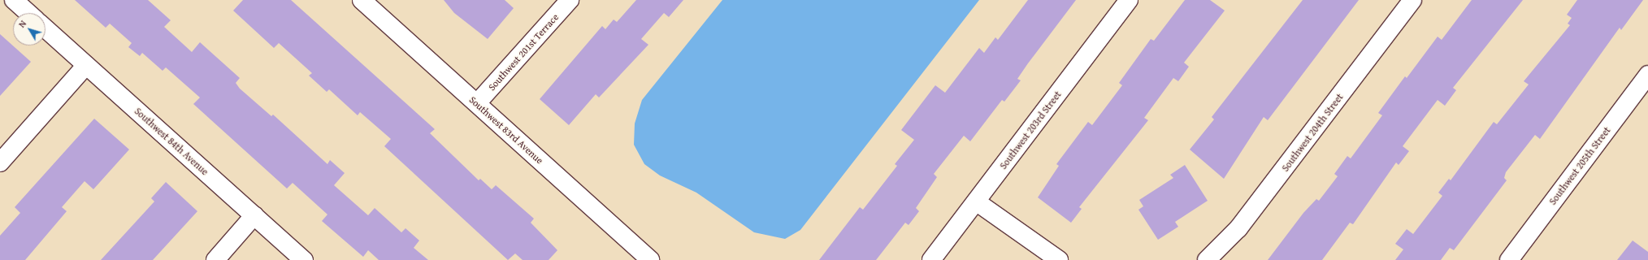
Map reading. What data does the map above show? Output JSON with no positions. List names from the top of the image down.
{
  "streets": {
    "street": [
      "Southwest 201st Terrace",
      "Southwest 83rd Avenue",
      "Southwest 203rd Street",
      "Southwest 204th Street",
      "Southwest 84th Avenue",
      "Southwest 205th Street"
    ]
  },
  "crossings": [
    ["Southwest 201st Terrace", "Southwest 83rd Avenue"]
  ],
  "north": "top left"
}
